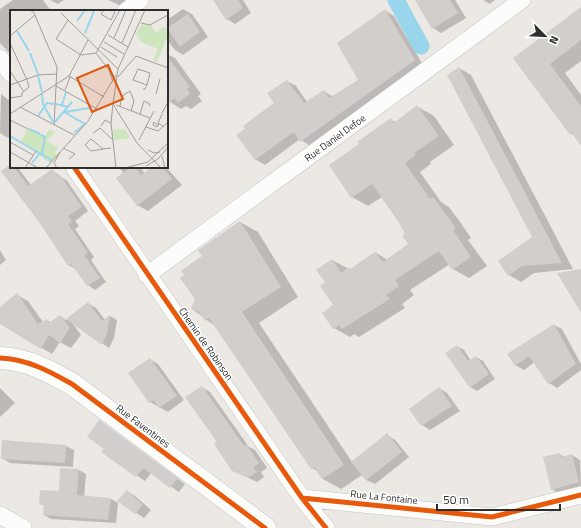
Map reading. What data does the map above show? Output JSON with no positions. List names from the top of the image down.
{
  "streets": {
    "main road": ["Rue Faventines"],
    "street": ["Rue Daniel Defoe", "Chemin de Robinson", "Rue La Fontaine"]
  },
  "crossings": [
    ["Rue Daniel Defoe", "Chemin de Robinson"],
    ["Chemin de Robinson", "Rue La Fontaine"]
  ],
  "scale_bar": "50 m",
  "north": "bottom right"
}
